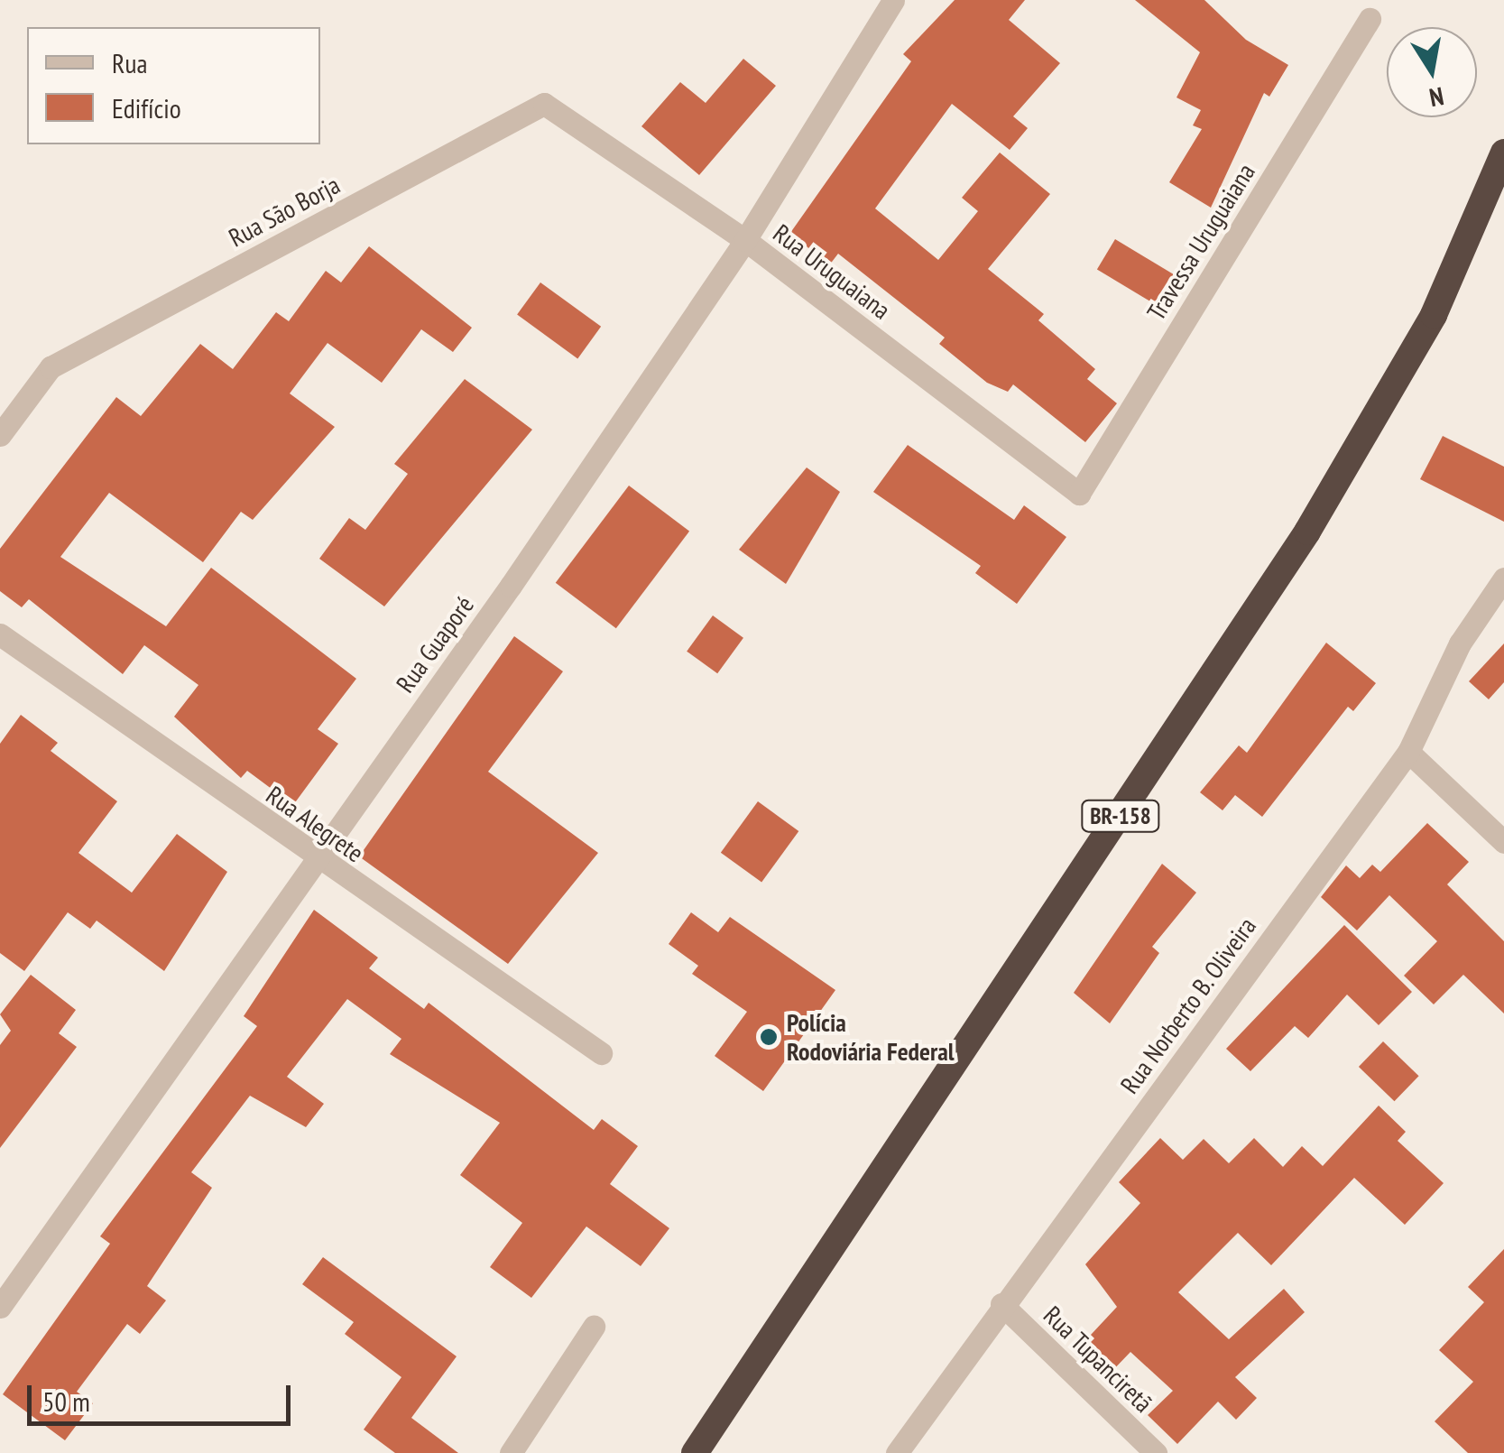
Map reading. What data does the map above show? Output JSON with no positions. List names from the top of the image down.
{
  "streets": {
    "highway": ["BR-158"],
    "street": [
      "Rua São Borja",
      "Travessa Uruguaiana",
      "Rua Uruguaiana",
      "Rua Guaporé",
      "Rua Alegrete",
      "Rua Norberto B. Oliveira",
      "Rua Tupanciretã"
    ]
  },
  "crossings": [
    ["Rua São Borja", "Rua Uruguaiana"],
    ["Travessa Uruguaiana", "Rua Uruguaiana"],
    ["Rua Uruguaiana", "Rua Guaporé"],
    ["Rua Guaporé", "Rua Alegrete"],
    ["Rua Norberto B. Oliveira", "Rua Tupanciretã"]
  ],
  "places": ["Polícia Rodoviária Federal"],
  "legend": ["Rua", "Edifício"],
  "scale_bar": "50 m",
  "north": "bottom"
}
